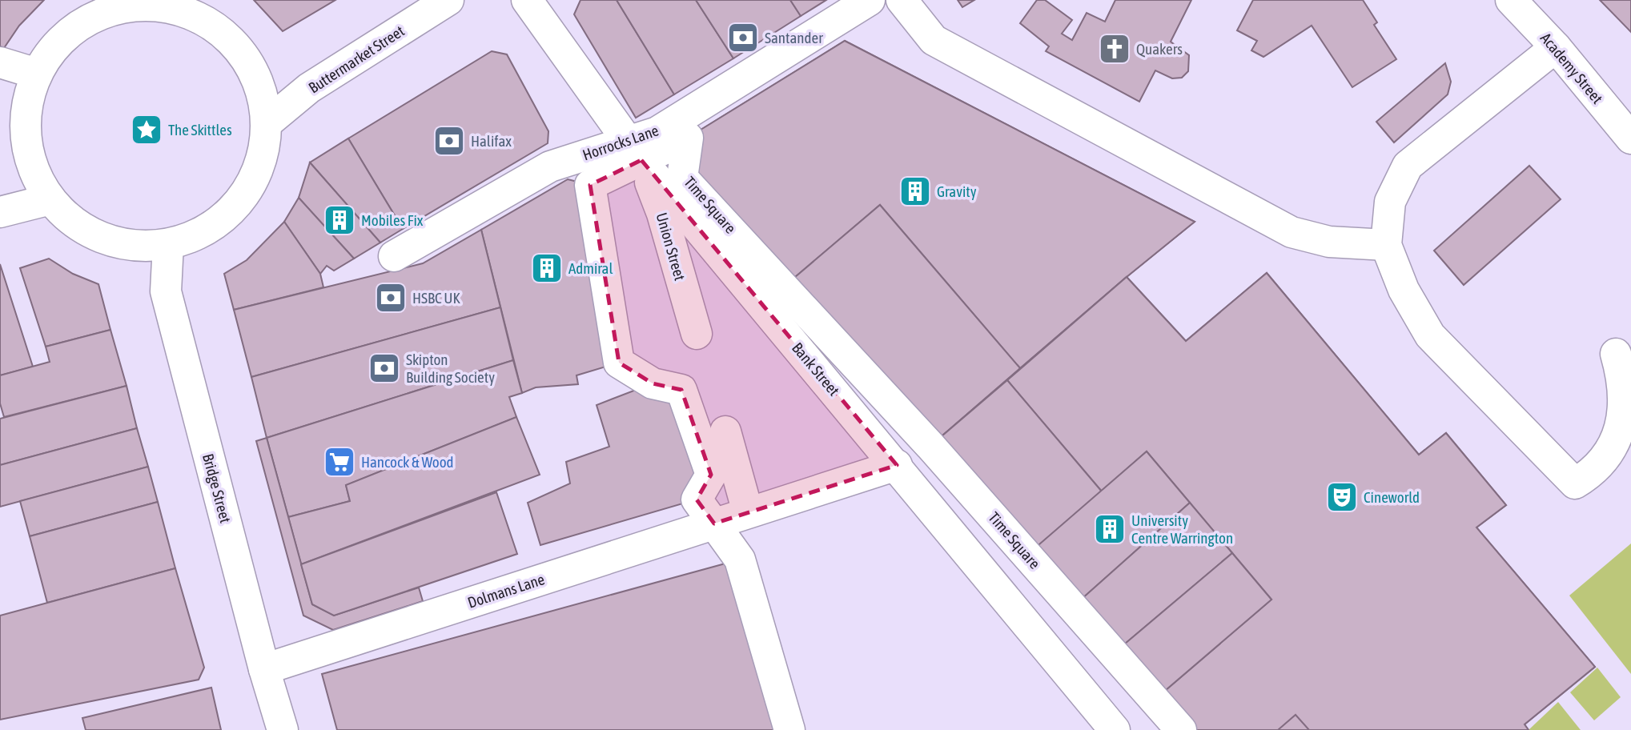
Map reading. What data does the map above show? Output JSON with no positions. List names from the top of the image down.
{
  "streets": {
    "street": [
      "Buttermarket Street",
      "Academy Street",
      "Horrocks Lane",
      "Time Square",
      "Union Street",
      "Bank Street",
      "Bridge Street",
      "Dolmans Lane"
    ]
  },
  "crossings": [
    ["Horrocks Lane", "Time Square"],
    ["Horrocks Lane", "Union Street"],
    ["Horrocks Lane", "Bank Street"],
    ["Time Square", "Union Street"],
    ["Time Square", "Bank Street"],
    ["Time Square", "Dolmans Lane"],
    ["Union Street", "Bank Street"],
    ["Bank Street", "Dolmans Lane"],
    ["Bridge Street", "Dolmans Lane"]
  ],
  "places": {
    "bank": [
      "Santander",
      "Halifax",
      "HSBC UK",
      "Skipton Building Society"
    ],
    "church": ["Quakers"],
    "place": ["The Skittles"],
    "building": [
      "Gravity",
      "Mobiles Fix",
      "Admiral",
      "University Centre Warrington"
    ],
    "supermarket": ["Hancock & Wood"],
    "theatre": ["Cineworld"]
  }
}
